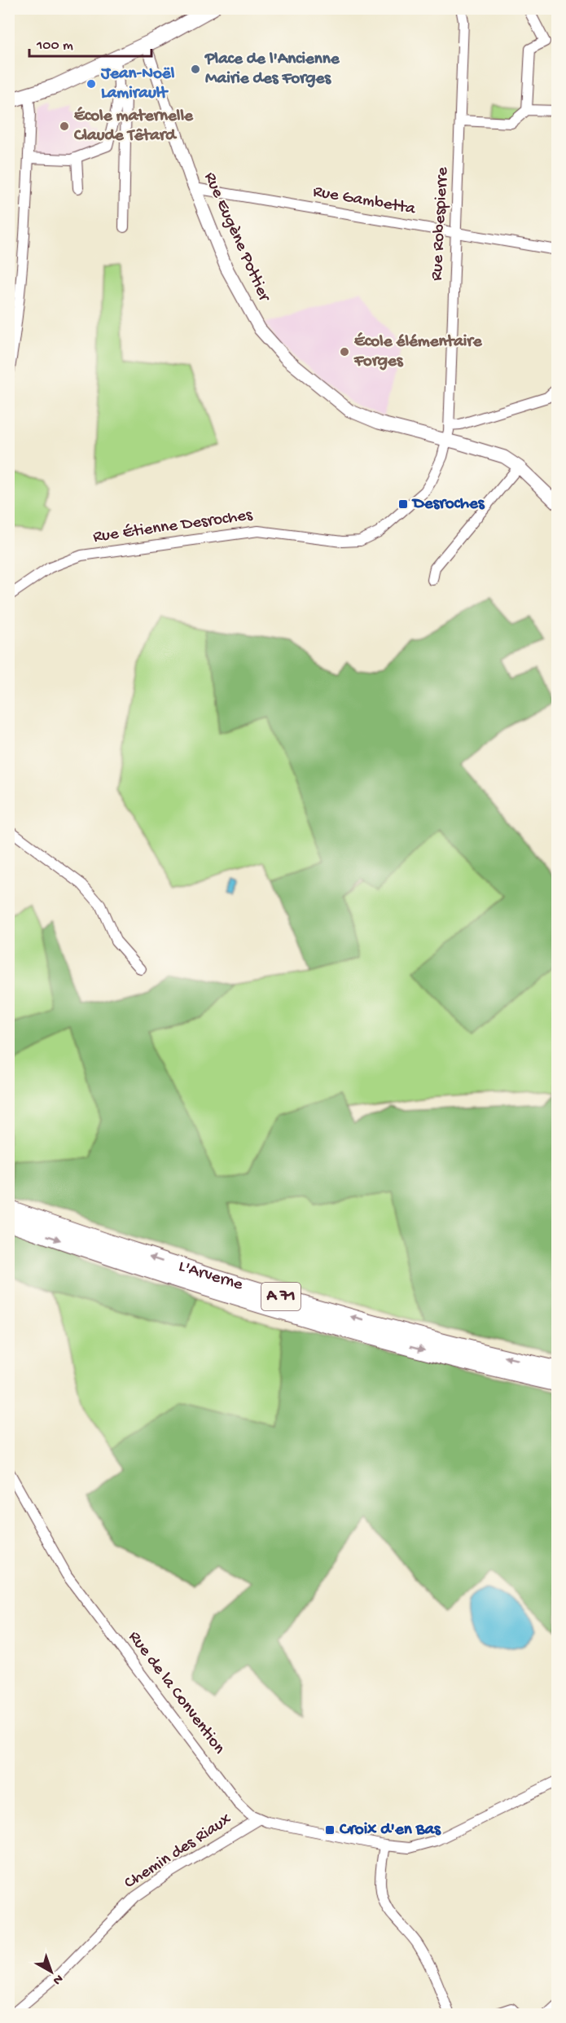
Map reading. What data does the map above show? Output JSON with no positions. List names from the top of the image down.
{
  "streets": {
    "highway": ["L'Arverne", "A 71"],
    "street": [
      "Rue Gambetta",
      "Rue Robespierre",
      "Rue Eugène Pottier",
      "Rue Étienne Desroches",
      "Rue de la Convention",
      "Chemin des Riaux"
    ]
  },
  "crossings": [
    ["Rue Gambetta", "Rue Robespierre"],
    ["Rue Gambetta", "Rue Eugène Pottier"],
    ["Rue Robespierre", "Rue Eugène Pottier"],
    ["Rue Robespierre", "Rue Étienne Desroches"],
    ["Rue Eugène Pottier", "Rue Étienne Desroches"],
    ["Rue de la Convention", "Chemin des Riaux"]
  ],
  "places": {
    "other": [
      "Place de l'Ancienne Mairie des Forges",
      "Jean-Noël Lamirault",
      "École maternelle Claude Têtard",
      "École élémentaire Forges"
    ],
    "transit": ["Desroches", "Croix d'en Bas"]
  },
  "scale_bar": "100 m",
  "north": "bottom right"
}
